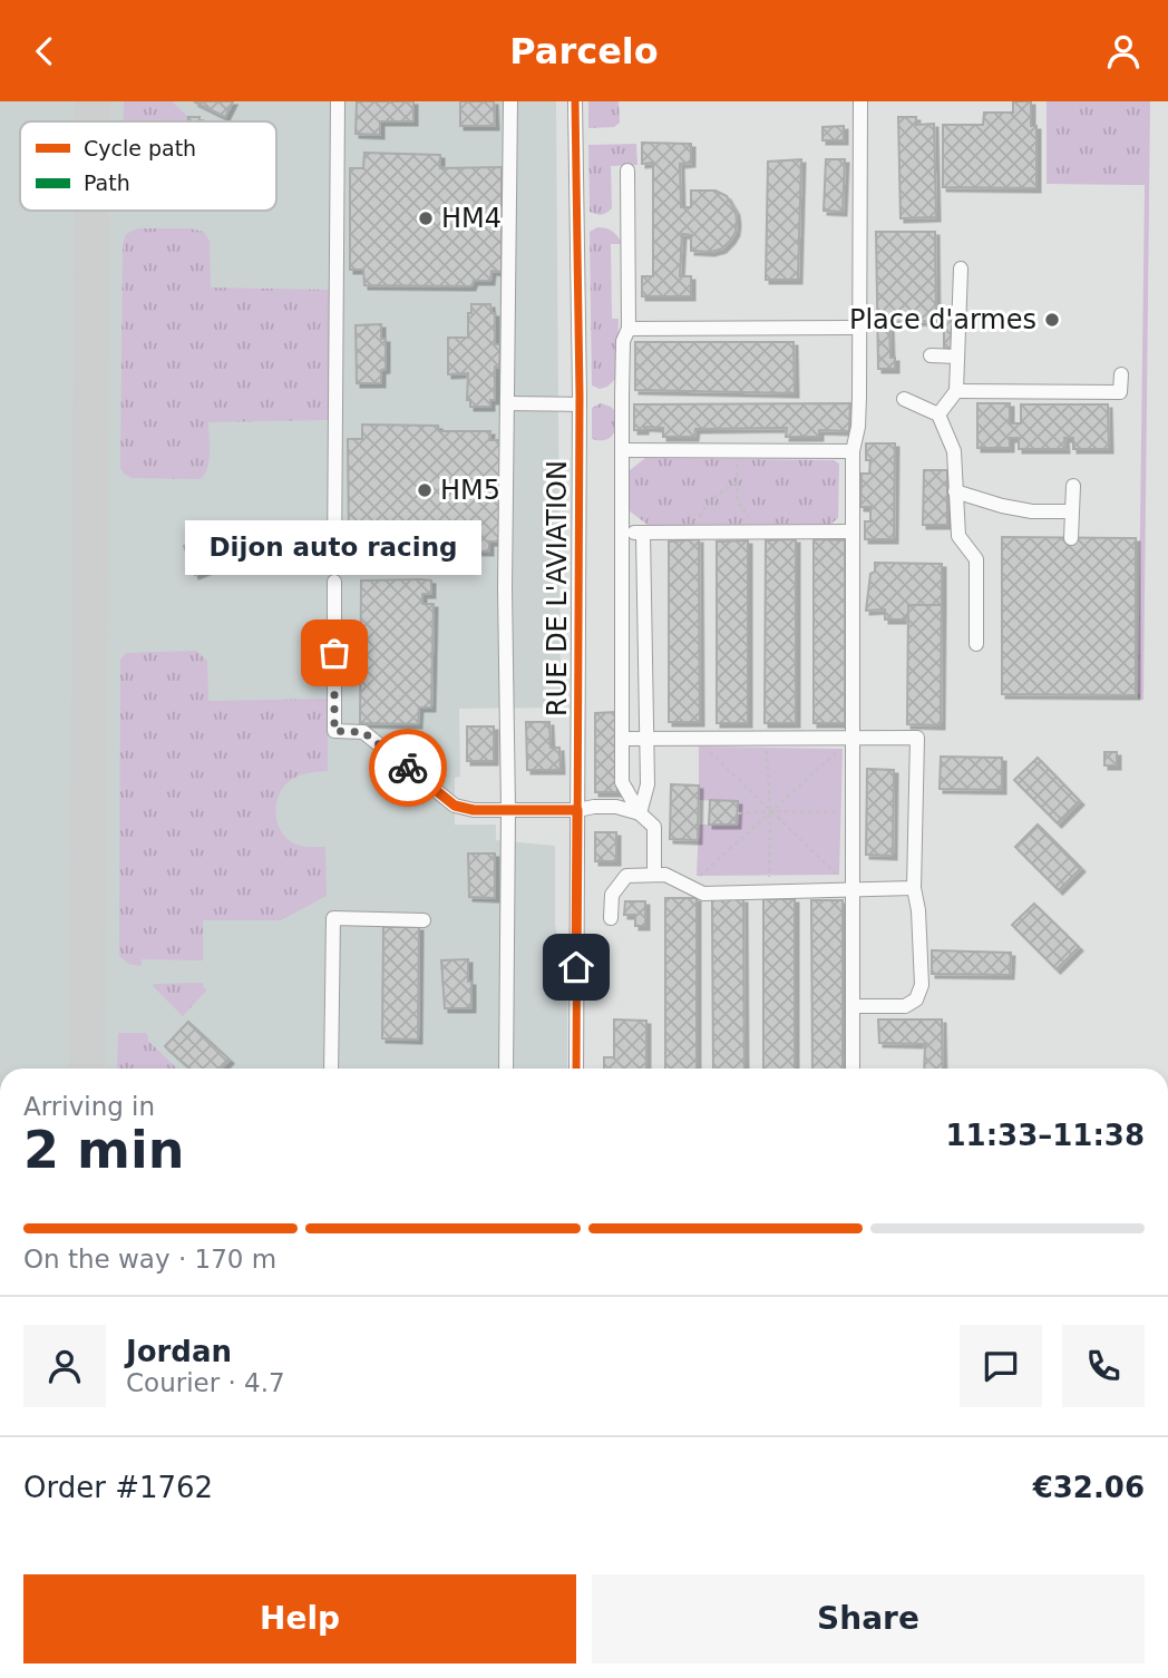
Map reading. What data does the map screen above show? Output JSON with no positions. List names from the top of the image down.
{
  "streets": {
    "street": ["RUE DE L'AVIATION"]
  },
  "places": [
    "HM4",
    "Place d'armes",
    "HM5",
    "Dijon auto racing"
  ],
  "legend": ["Cycle path", "Path"],
  "page": {
    "header": "Parcelo",
    "bubble": "Dijon auto racing",
    "heading": ["2 min", "Arriving in", "11:33–11:38"],
    "panel": [
      "Jordan",
      "Courier · 4.7",
      "Order #1762",
      "€32.06"
    ],
    "bar": "On the way · 170 m",
    "buttons": ["Help", "Share"]
  }
}
